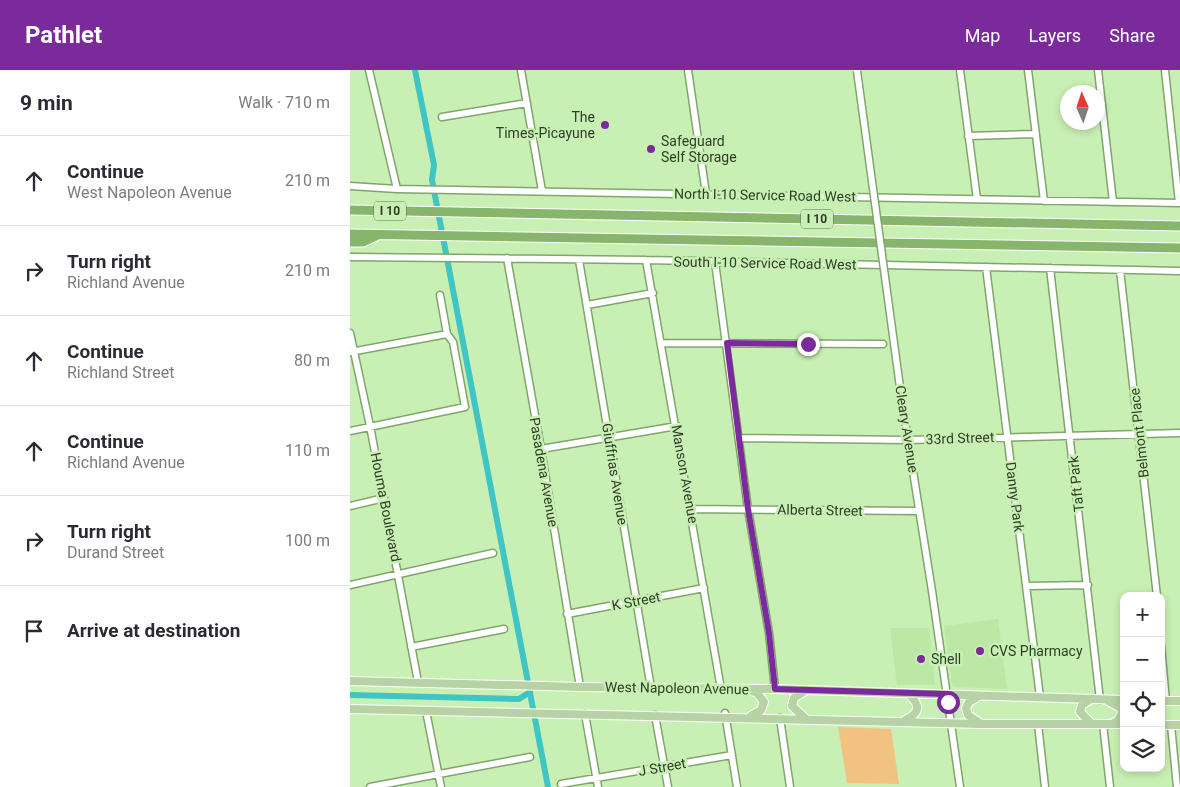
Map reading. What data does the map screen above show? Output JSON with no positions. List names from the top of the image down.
{
  "streets": {
    "highway": ["I 10"],
    "main road": ["West Napoleon Avenue"],
    "street": [
      "North I-10 Service Road West",
      "South I-10 Service Road West",
      "Cleary Avenue",
      "Belmont Place",
      "33rd Street",
      "Pasadena Avenue",
      "Giuffrias Avenue",
      "Manson Avenue",
      "Taft Park",
      "Danny Park",
      "Houma Boulevard",
      "Alberta Street",
      "K Street",
      "J Street"
    ]
  },
  "crossings": [
    ["South I-10 Service Road West", "Belmont Place"],
    ["South I-10 Service Road West", "Pasadena Avenue"],
    ["South I-10 Service Road West", "Giuffrias Avenue"],
    ["South I-10 Service Road West", "Manson Avenue"],
    ["South I-10 Service Road West", "Taft Park"],
    ["South I-10 Service Road West", "Danny Park"],
    ["Cleary Avenue", "33rd Street"],
    ["Cleary Avenue", "Alberta Street"],
    ["Cleary Avenue", "West Napoleon Avenue"],
    ["Belmont Place", "33rd Street"],
    ["33rd Street", "Taft Park"],
    ["33rd Street", "Danny Park"],
    ["Pasadena Avenue", "K Street"],
    ["Pasadena Avenue", "West Napoleon Avenue"],
    ["Giuffrias Avenue", "K Street"],
    ["Giuffrias Avenue", "West Napoleon Avenue"],
    ["Manson Avenue", "Alberta Street"],
    ["Manson Avenue", "K Street"],
    ["Manson Avenue", "West Napoleon Avenue"],
    ["Taft Park", "West Napoleon Avenue"],
    ["Danny Park", "West Napoleon Avenue"],
    ["Houma Boulevard", "West Napoleon Avenue"]
  ],
  "places": [
    "The Times-Picayune",
    "Safeguard Self Storage",
    "CVS Pharmacy",
    "Shell"
  ],
  "north": "top",
  "page": {
    "header": "Pathlet",
    "nav": ["Map", "Layers", "Share"],
    "heading": ["9 min", "Walk · 710 m"],
    "list": [
      ["Continue", "West Napoleon Avenue", "210 m"],
      ["Turn right", "Richland Avenue", "210 m"],
      ["Continue", "Richland Street", "80 m"],
      ["Continue", "Richland Avenue", "110 m"],
      ["Turn right", "Durand Street", "100 m"],
      "Arrive at destination"
    ],
    "map_buttons": ["+", "−"]
  }
}
